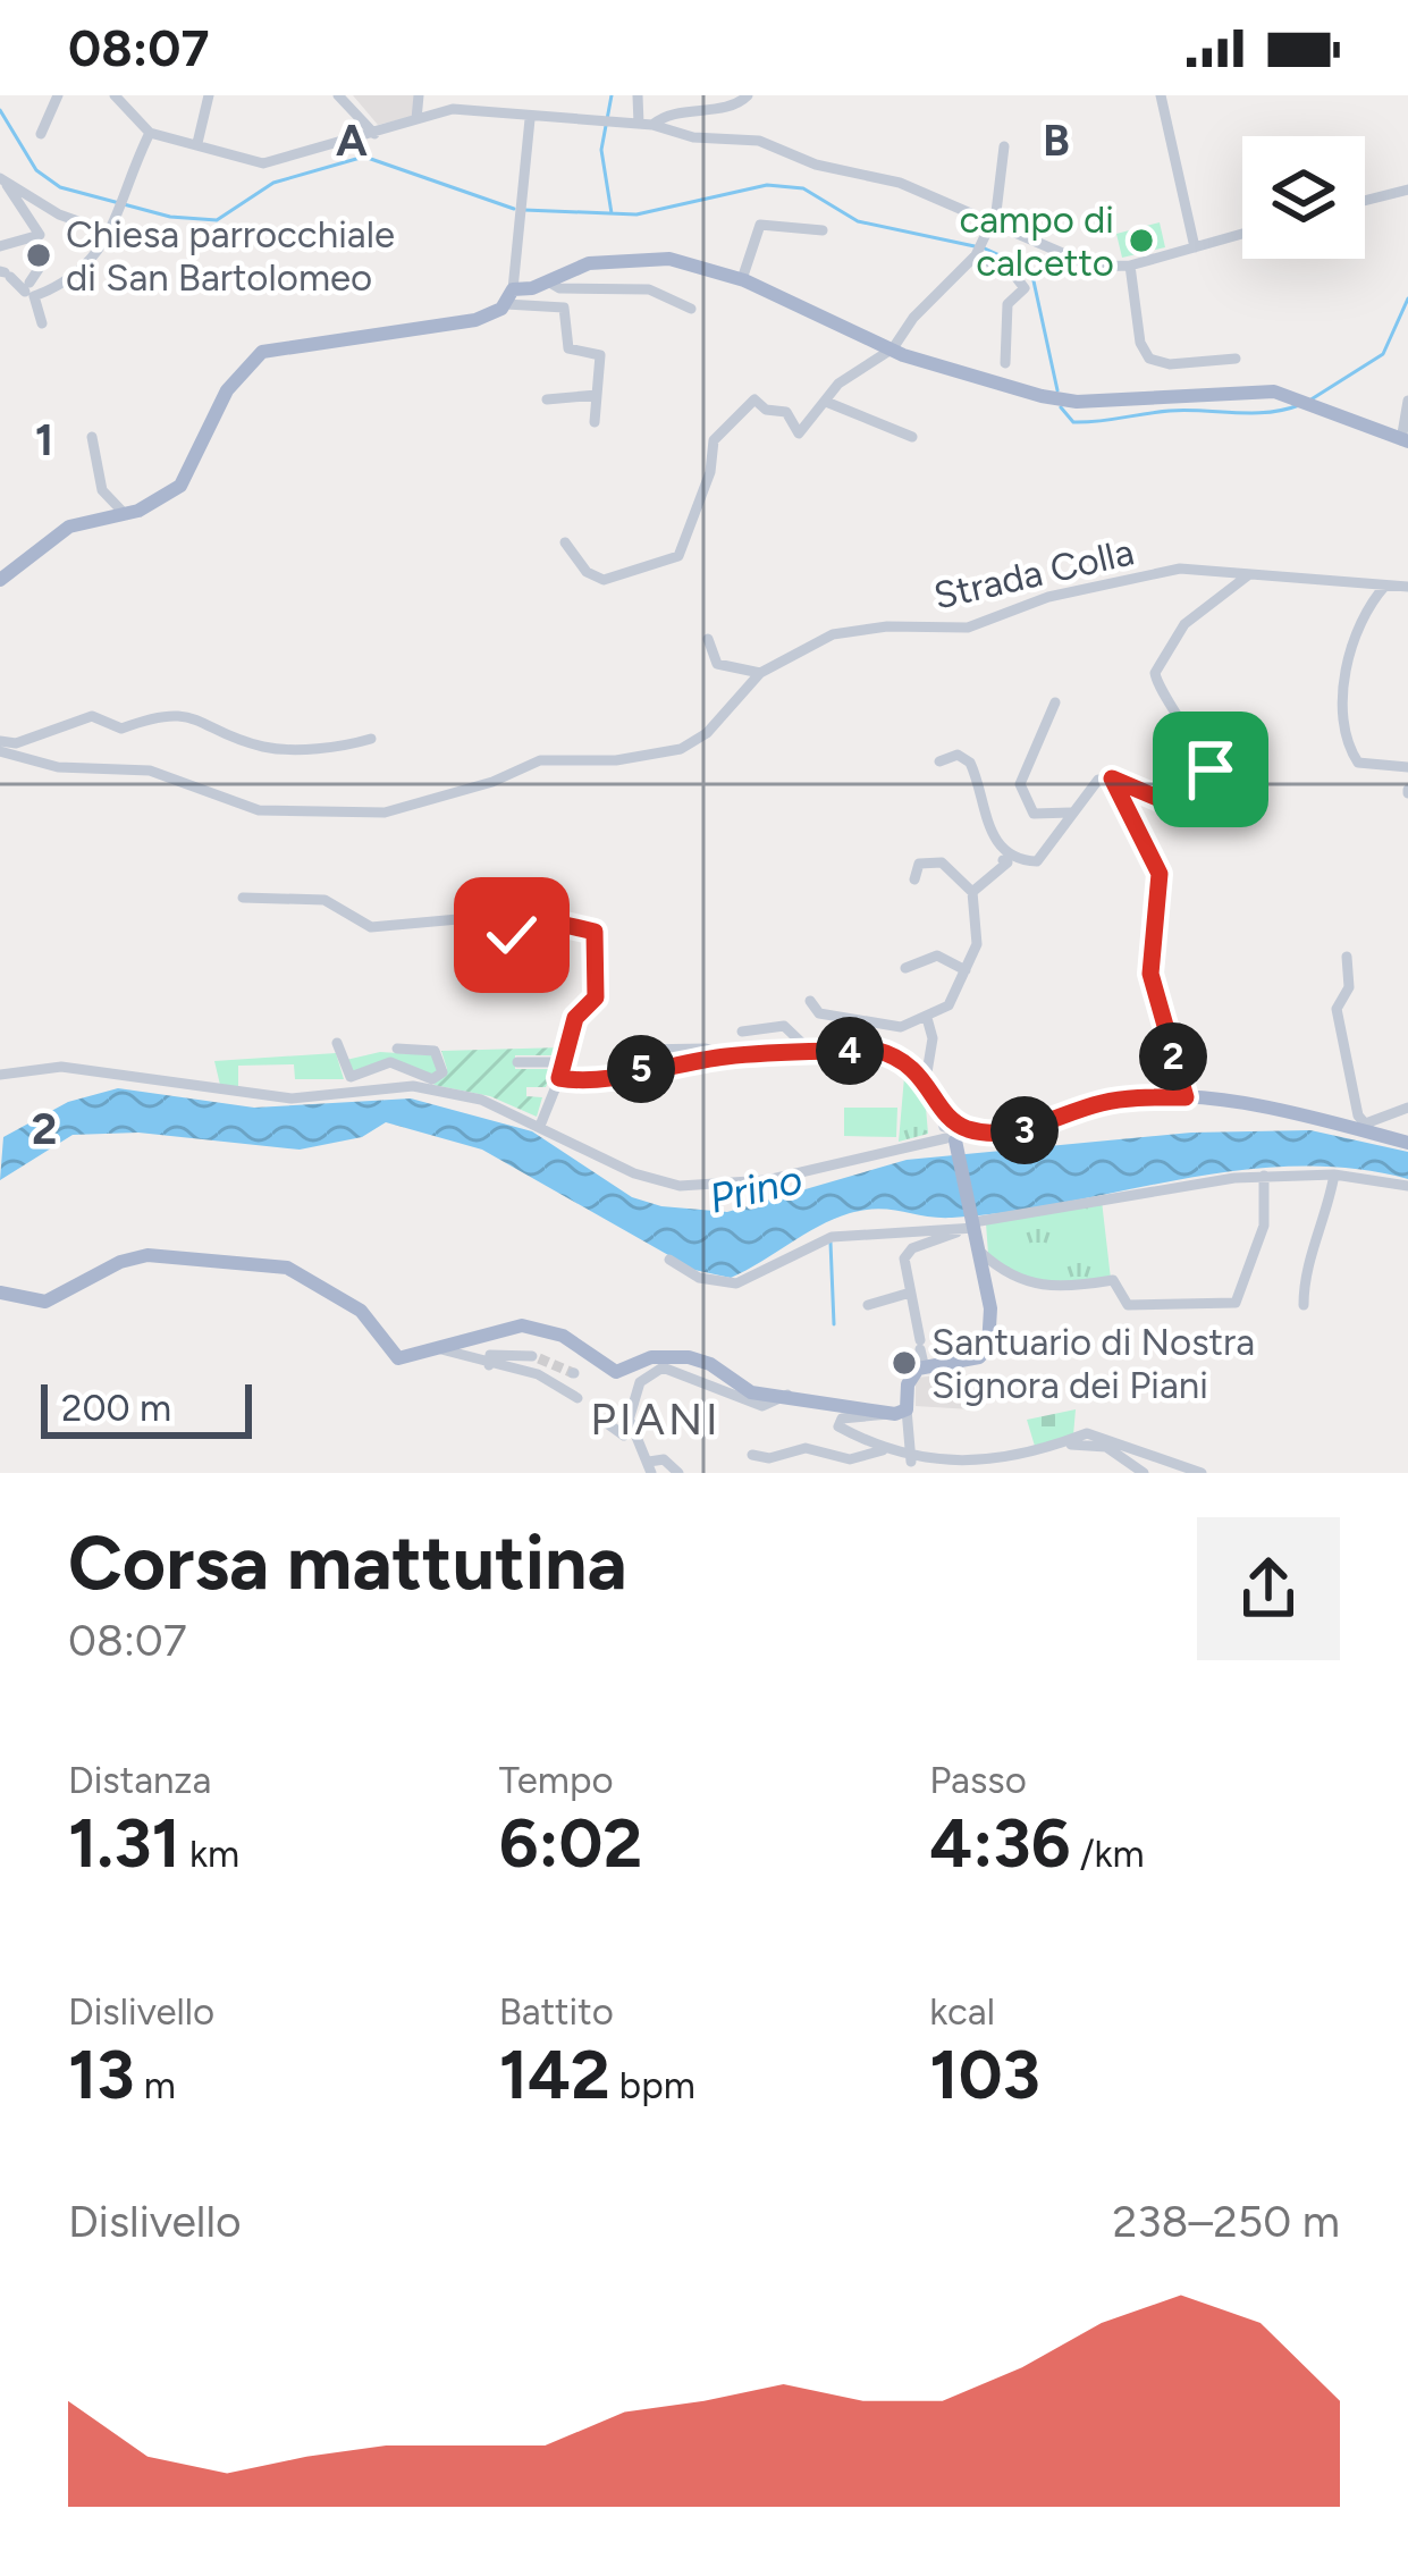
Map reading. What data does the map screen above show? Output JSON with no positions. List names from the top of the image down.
{
  "streets": {
    "street": ["Strada Colla"]
  },
  "districts": ["PIANI"],
  "water": ["Prino"],
  "places": ["campo di calcetto", "Chiesa parrocchiale di San Bartolomeo", "Santuario di Nostra Signora dei Piani"],
  "scale_bar": "200 m",
  "page": {
    "status": "08:07",
    "pins": [
      "4",
      "2",
      "5",
      "3"
    ],
    "scale": "200 m",
    "heading": ["Corsa mattutina", "08:07"],
    "stats": [
      ["Distanza", "1.31 km"],
      ["Tempo", "6:02"],
      ["Passo", "4:36 /km"],
      ["Dislivello", "13 m"],
      ["Battito", "142 bpm"],
      ["kcal", "103"]
    ],
    "chart": ["Dislivello", "238–250 m"]
  },
  "grid": {
    "columns": ["A", "B"],
    "rows": ["1", "2"]
  }
}
